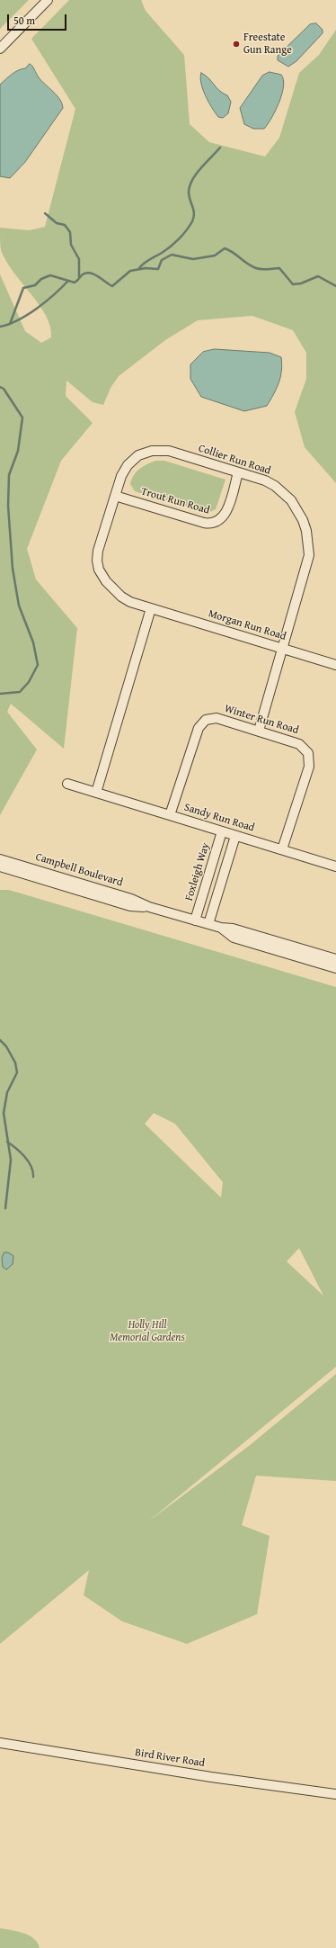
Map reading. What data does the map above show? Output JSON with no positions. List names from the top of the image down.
{
  "streets": {
    "street": [
      "Collier Run Road",
      "Trout Run Road",
      "Morgan Run Road",
      "Winter Run Road",
      "Sandy Run Road",
      "Campbell Boulevard",
      "Foxleigh Way",
      "Bird River Road"
    ]
  },
  "crossings": [
    ["Collier Run Road", "Trout Run Road"],
    ["Collier Run Road", "Morgan Run Road"],
    ["Collier Run Road", "Winter Run Road"],
    ["Winter Run Road", "Sandy Run Road"],
    ["Sandy Run Road", "Foxleigh Way"],
    ["Campbell Boulevard", "Foxleigh Way"]
  ],
  "parks": ["Holly Hill Memorial Gardens"],
  "places": ["Freestate Gun Range"],
  "scale_bar": "50 m"
}
